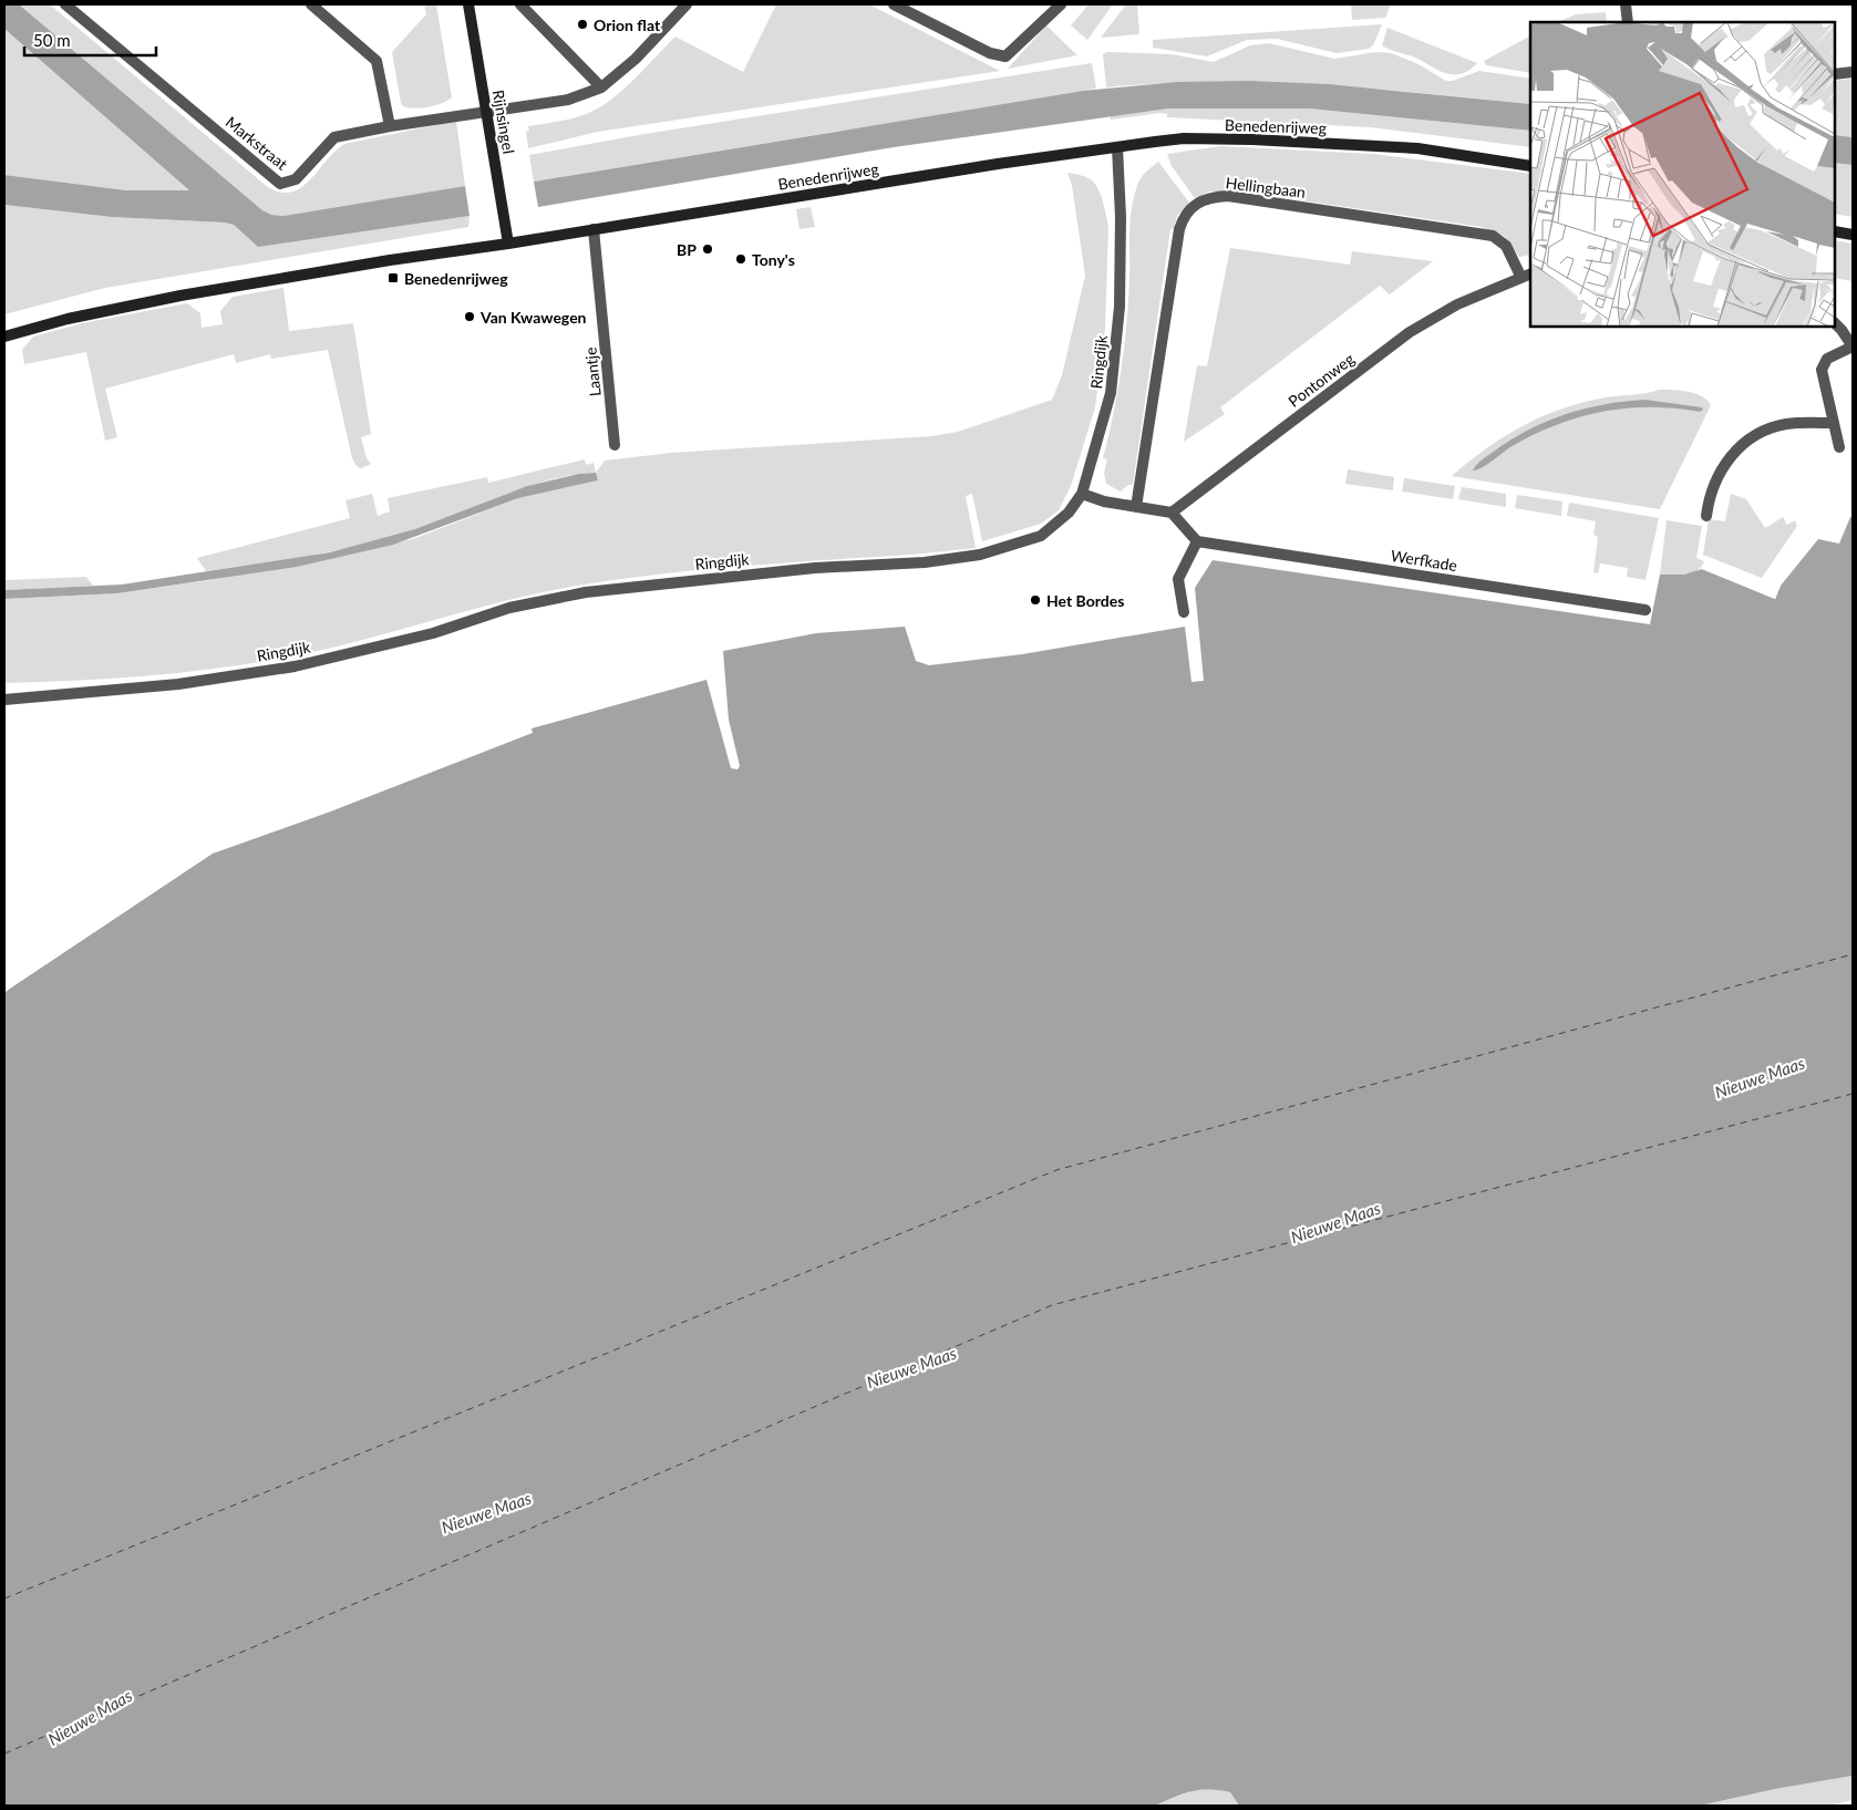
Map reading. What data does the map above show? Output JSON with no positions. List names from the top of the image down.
{
  "streets": {
    "street": [
      "Rijnsingel",
      "Benedenrijweg",
      "Markstraat",
      "Hellingbaan",
      "Ringdijk",
      "Laantje",
      "Pontonweg",
      "Werfkade"
    ]
  },
  "crossings": [
    ["Rijnsingel", "Benedenrijweg"],
    ["Rijnsingel", "Markstraat"],
    ["Benedenrijweg", "Ringdijk"],
    ["Benedenrijweg", "Laantje"],
    ["Hellingbaan", "Pontonweg"]
  ],
  "water": ["Nieuwe Maas"],
  "places": {
    "other": [
      "Orion flat",
      "BP",
      "Tony's",
      "Van Kwawegen",
      "Het Bordes"
    ],
    "transit": ["Benedenrijweg"]
  },
  "scale_bar": "50 m"
}
